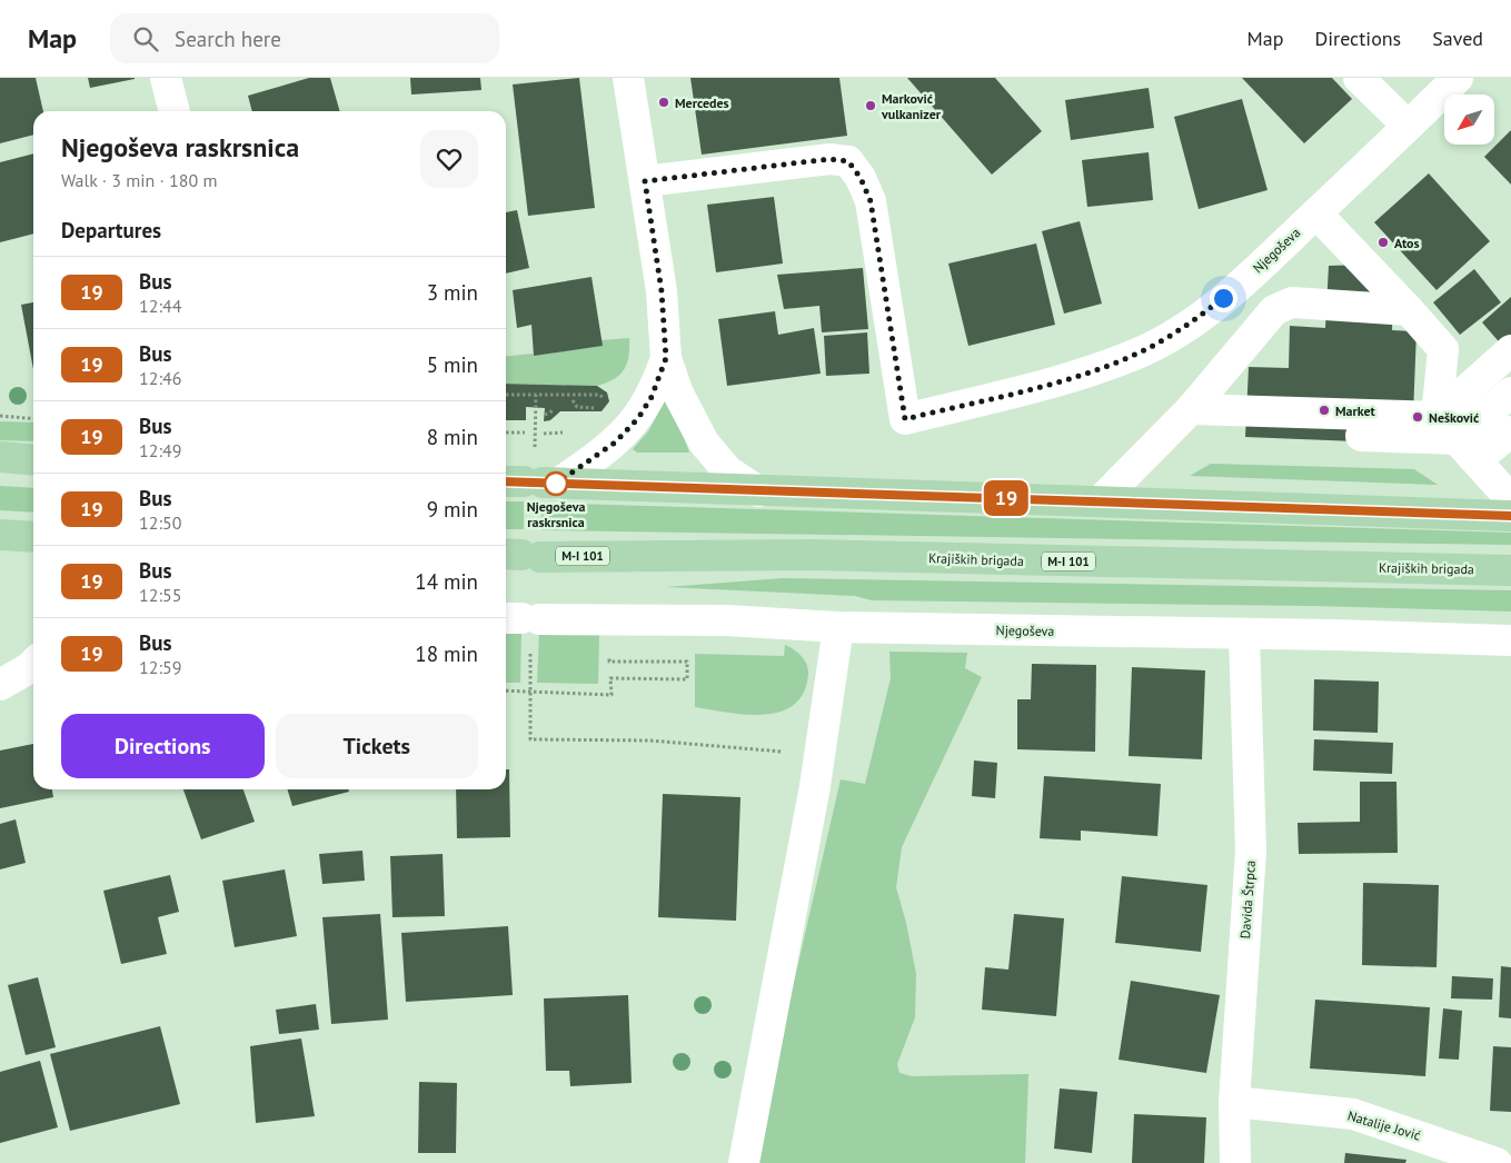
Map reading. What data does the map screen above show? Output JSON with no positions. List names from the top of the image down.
{
  "streets": {
    "main road": ["M-I 101", "Krajiških brigada"],
    "street": ["Njegoševa", "Davida Štrpca", "Natalije Jović"]
  },
  "crossings": [
    ["Njegoševa", "Davida Štrpca"],
    ["Davida Štrpca", "Natalije Jović"]
  ],
  "places": [
    "Mercedes",
    "Marković vulkanizer",
    "Atos",
    "Market",
    "Nešković",
    "Njegoševa raskrsnica"
  ],
  "lines": ["bus line 19"],
  "north": "bottom left",
  "page": {
    "header": "Map",
    "search": "Search here",
    "nav": ["Map", "Directions", "Saved"],
    "on_map": "19",
    "heading": [
      ["Njegoševa raskrsnica", "Walk · 3 min · 180 m"],
      "Departures"
    ],
    "list": [
      {
        "mark": "19",
        "name": "Bus",
        "note": "12:44",
        "value": "3 min"
      },
      {
        "mark": "19",
        "name": "Bus",
        "note": "12:46",
        "value": "5 min"
      },
      {
        "mark": "19",
        "name": "Bus",
        "note": "12:49",
        "value": "8 min"
      },
      {
        "mark": "19",
        "name": "Bus",
        "note": "12:50",
        "value": "9 min"
      },
      {
        "mark": "19",
        "name": "Bus",
        "note": "12:55",
        "value": "14 min"
      },
      {
        "mark": "19",
        "name": "Bus",
        "note": "12:59",
        "value": "18 min"
      }
    ],
    "buttons": ["Directions", "Tickets"]
  }
}
